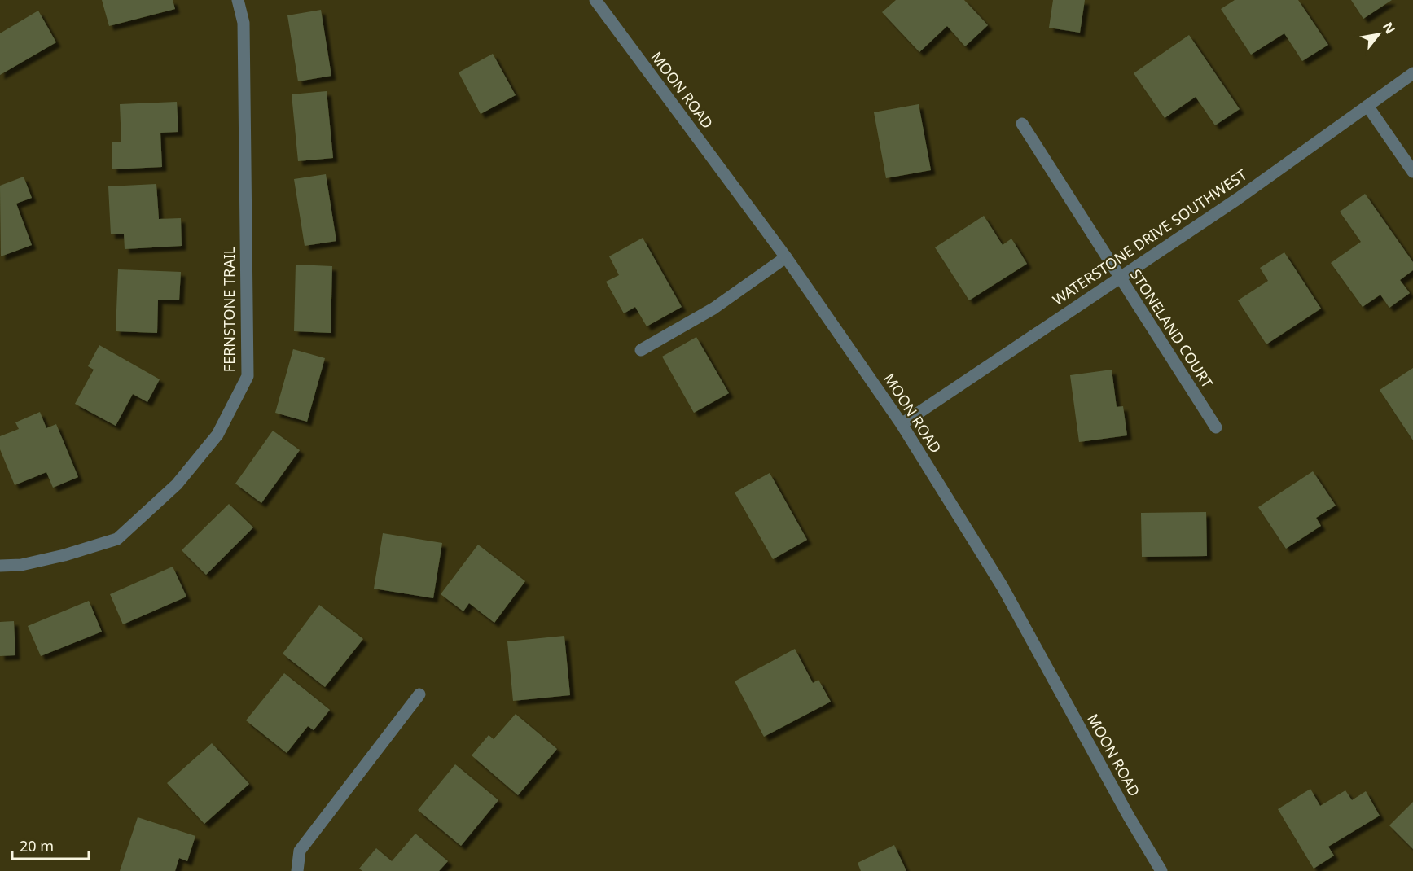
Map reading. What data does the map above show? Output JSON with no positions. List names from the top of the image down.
{
  "streets": {
    "street": [
      "MOON ROAD",
      "WATERSTONE DRIVE SOUTHWEST",
      "FERNSTONE TRAIL",
      "STONELAND COURT"
    ]
  },
  "crossings": [
    ["MOON ROAD", "WATERSTONE DRIVE SOUTHWEST"],
    ["WATERSTONE DRIVE SOUTHWEST", "STONELAND COURT"]
  ],
  "scale_bar": "20 m",
  "north": "top right"
}
